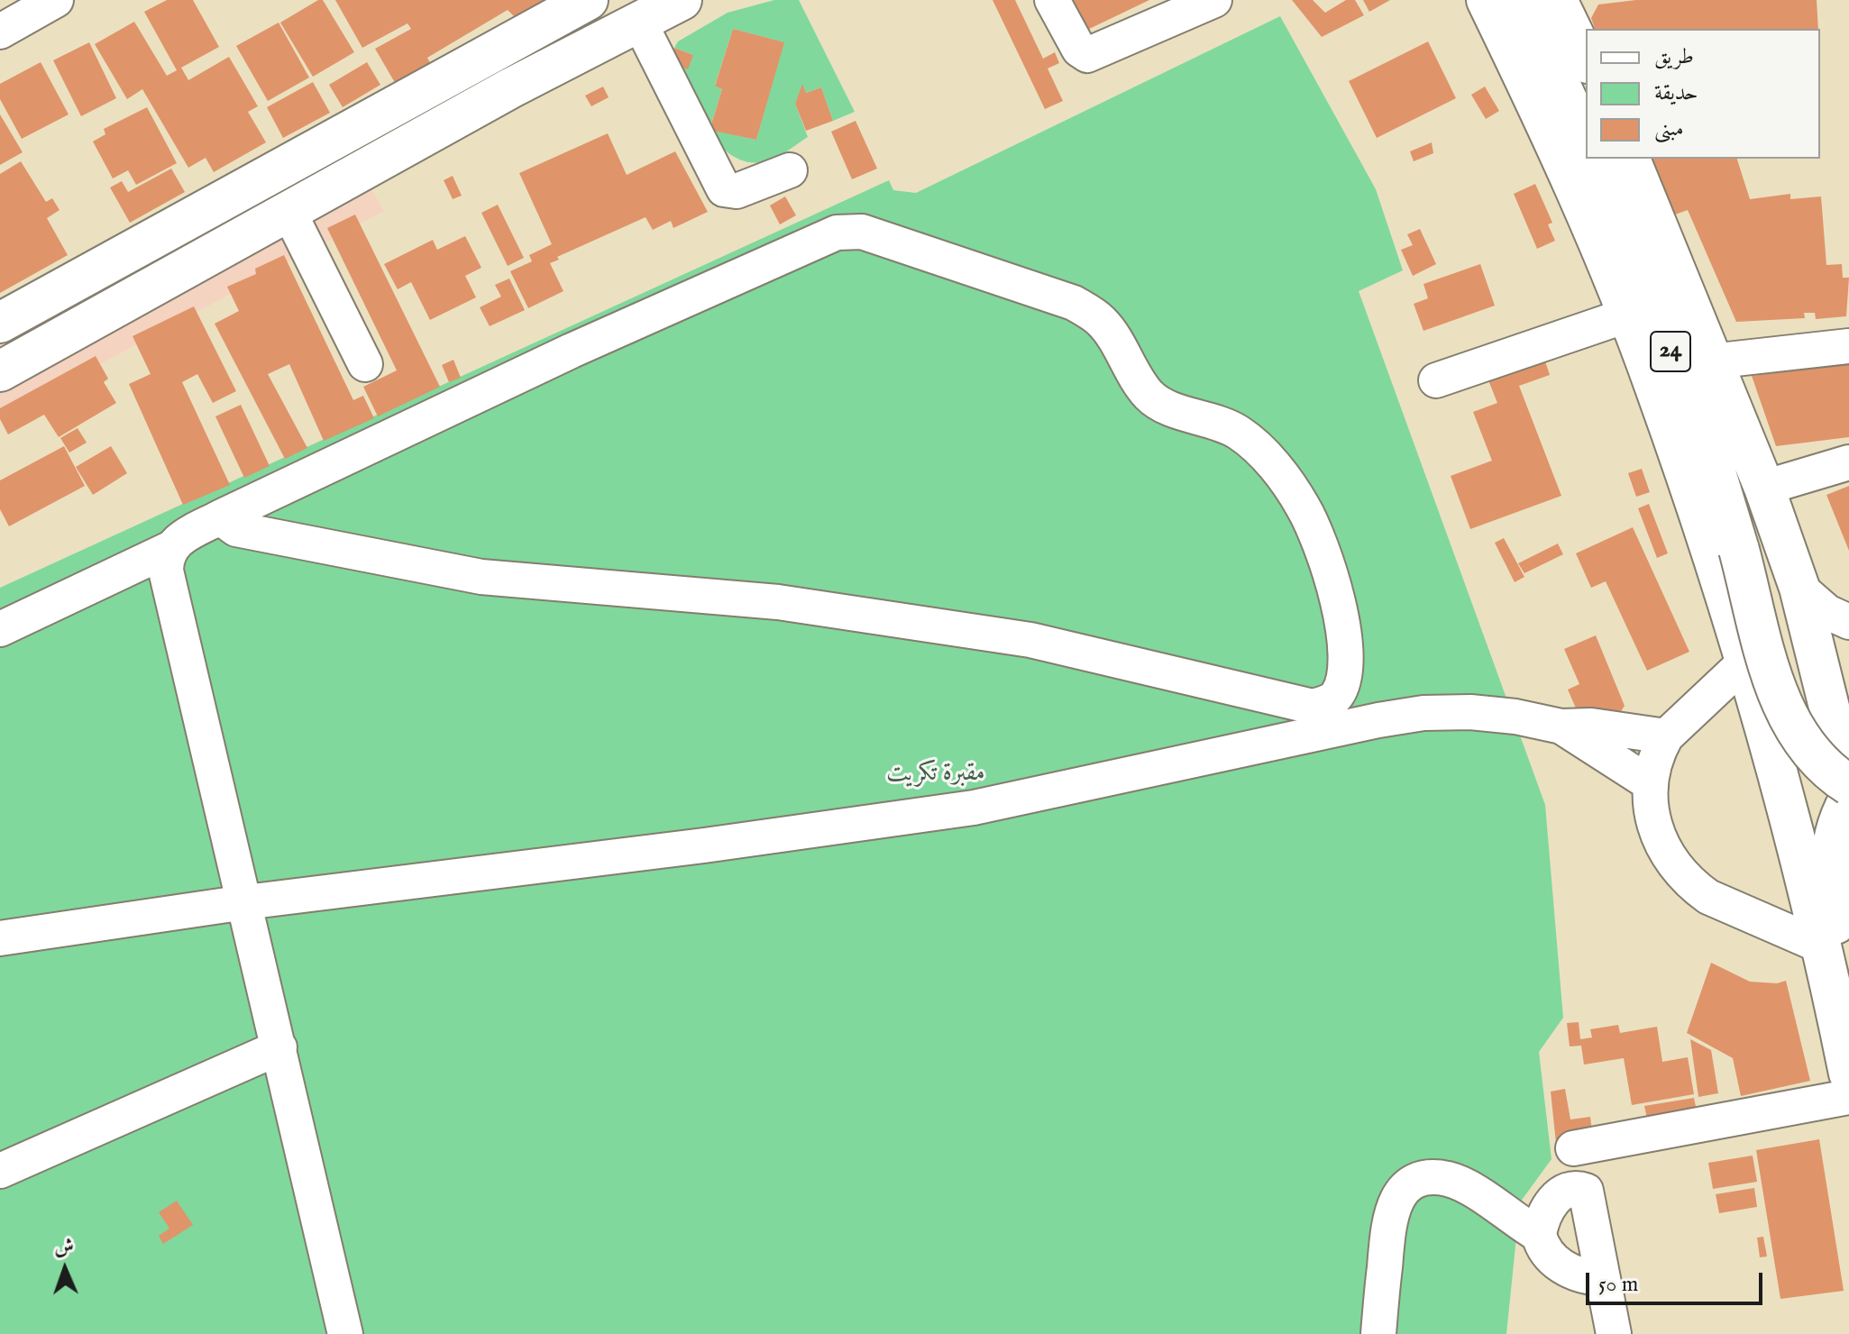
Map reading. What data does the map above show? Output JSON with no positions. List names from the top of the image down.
{
  "streets": {
    "main road": ["24"]
  },
  "parks": ["مقبرة تكريت"],
  "legend": ["طريق", "حديقة", "مبنى"],
  "scale_bar": "50 m",
  "north": "top"
}
